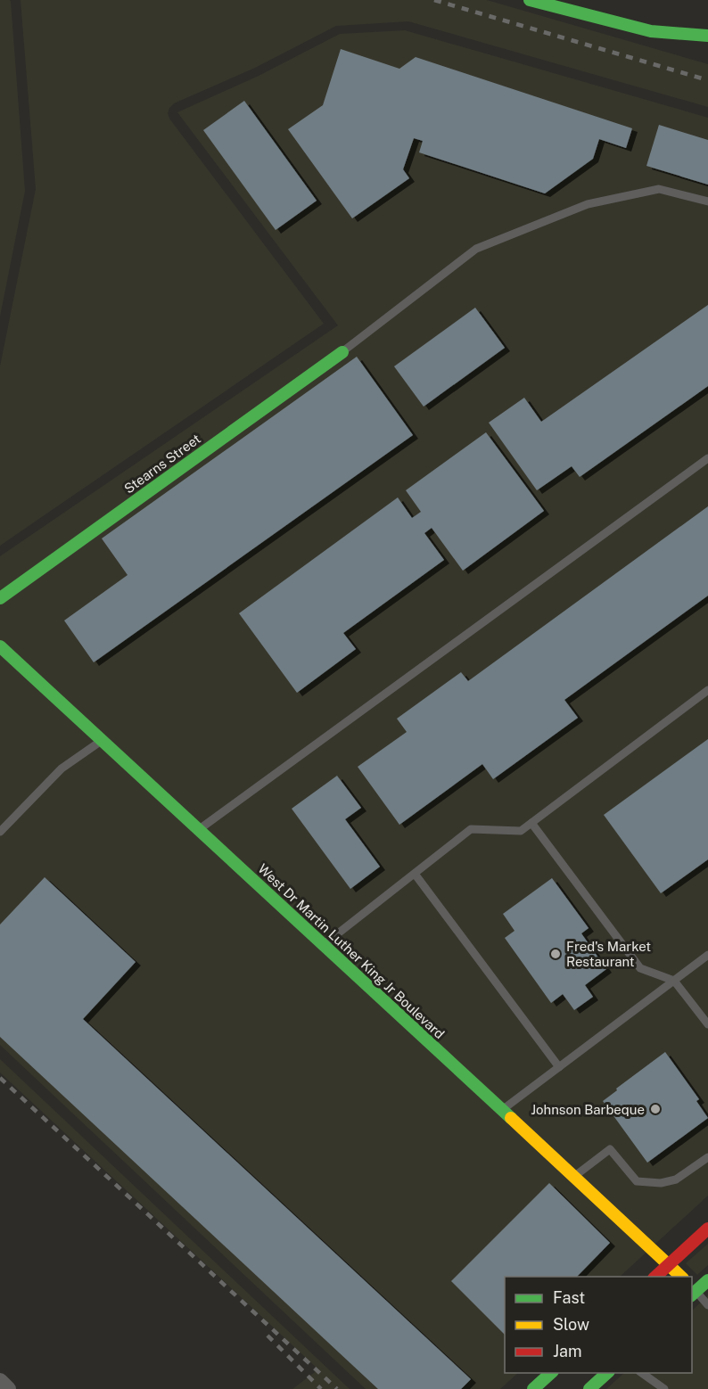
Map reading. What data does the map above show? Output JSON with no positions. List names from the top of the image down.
{
  "streets": {
    "street": ["Stearns Street", "West Dr Martin Luther King Jr Boulevard"]
  },
  "places": ["Fred's Market Restaurant", "Johnson Barbeque"],
  "legend": ["Fast", "Slow", "Jam"]
}
